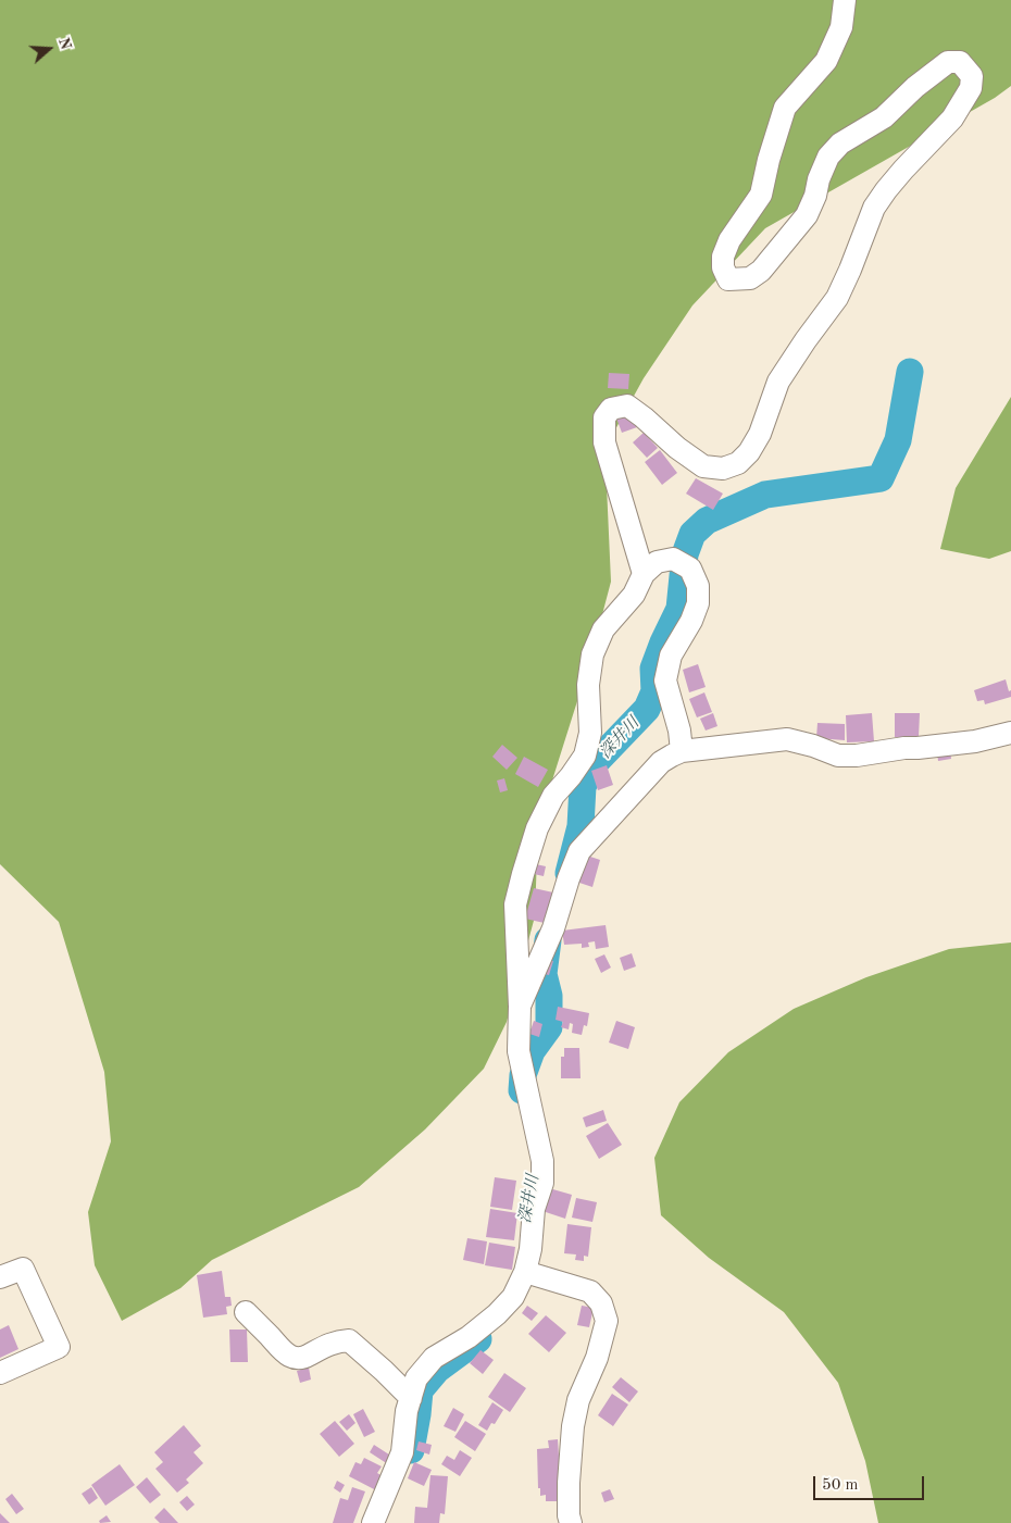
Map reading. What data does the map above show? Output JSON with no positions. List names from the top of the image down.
{
  "water": ["深井川"],
  "scale_bar": "50 m",
  "north": "right"
}
